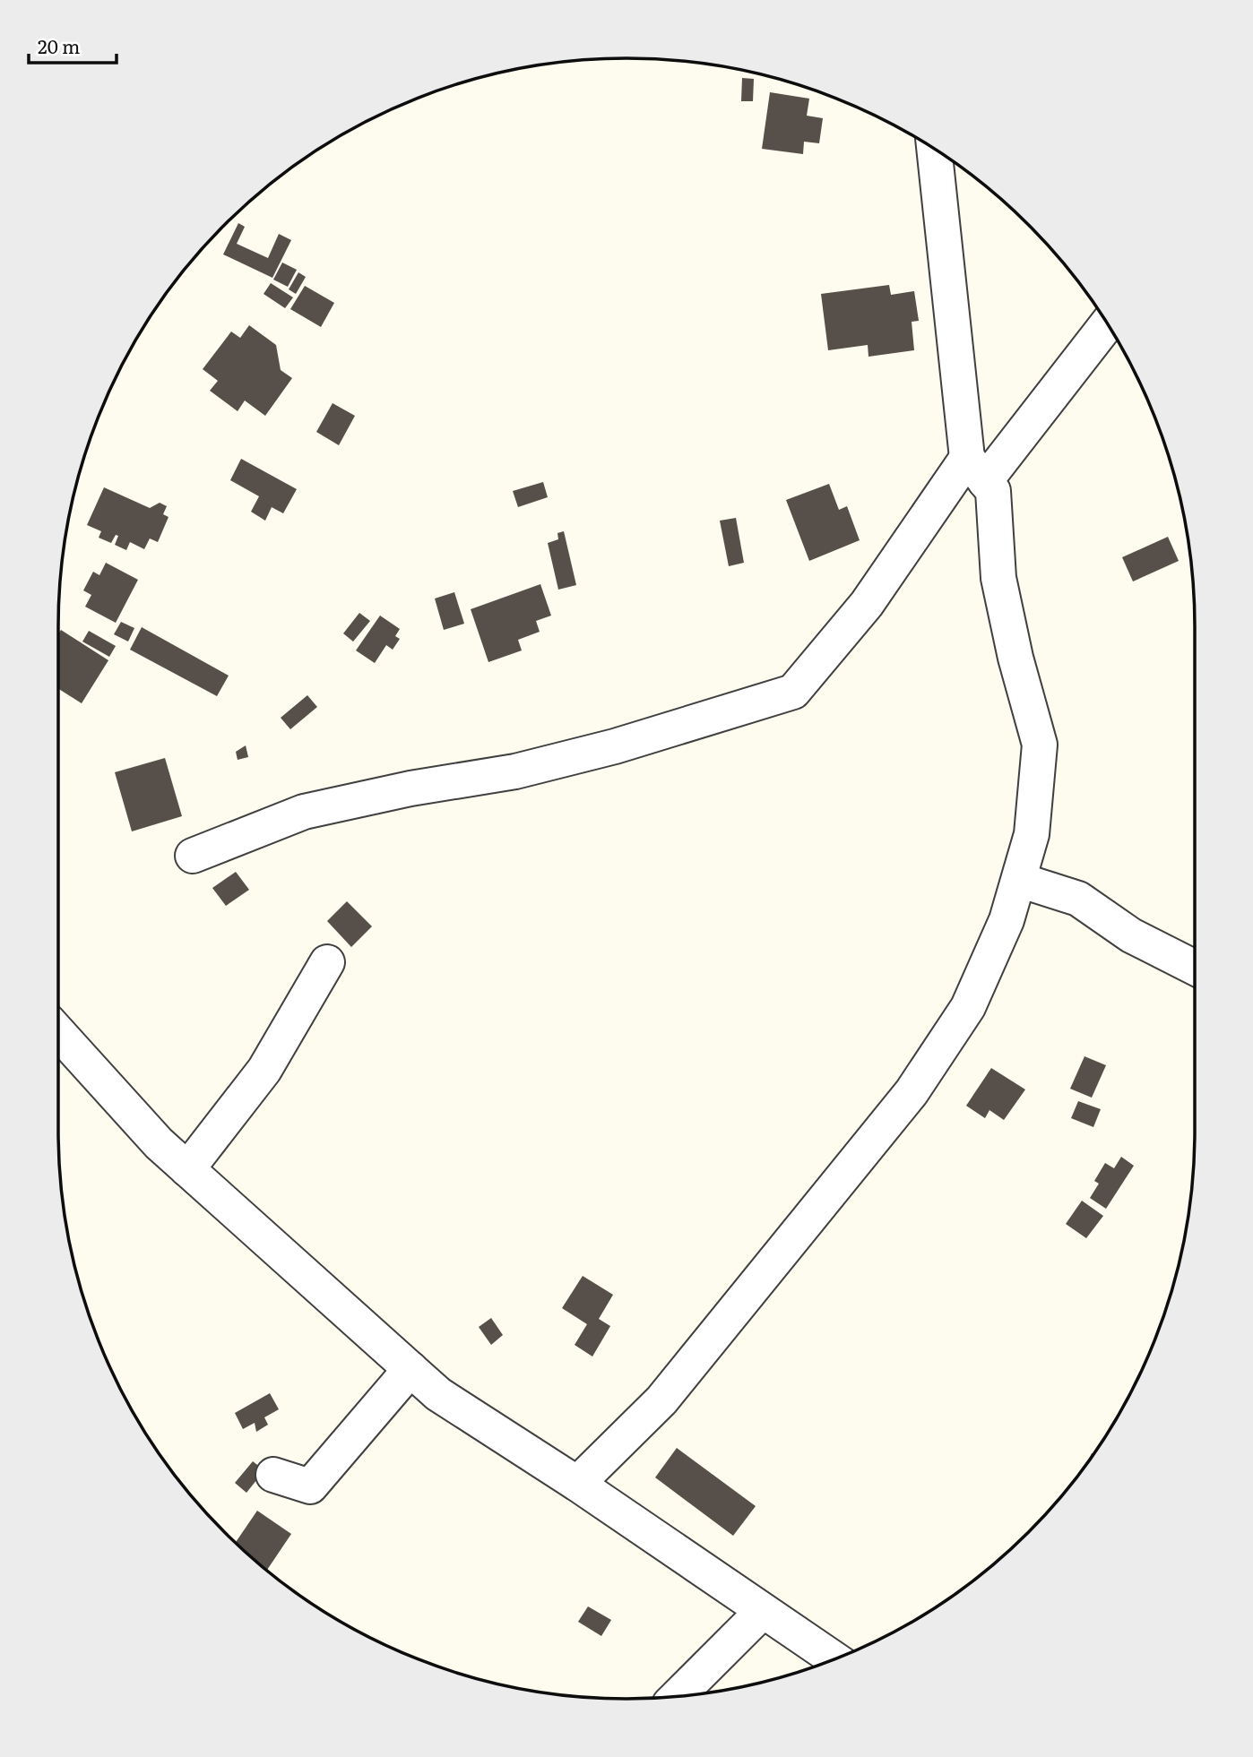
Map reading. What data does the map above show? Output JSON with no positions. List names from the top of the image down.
{
  "scale_bar": "20 m"
}
